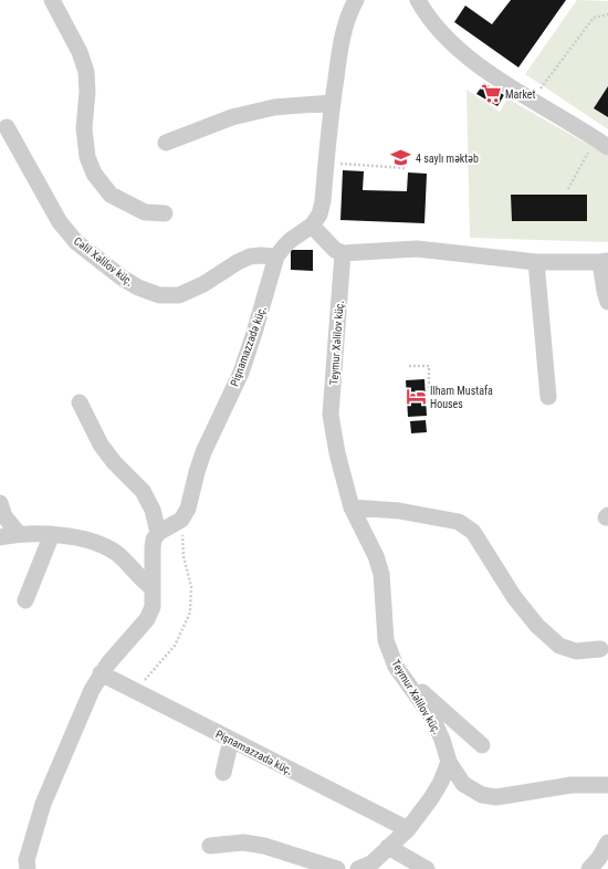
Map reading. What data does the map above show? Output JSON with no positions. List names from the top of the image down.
{
  "streets": {
    "street": ["Cəlil Xəlilov küç.", "Teymur Xəlilov küç.", "Pişnamazzadə küç."]
  },
  "crossings": [
    ["Cəlil Xəlilov küç.", "Pişnamazzadə küç."]
  ],
  "places": {
    "supermarket": ["Market"],
    "school or university": ["4 saylı məktəb"],
    "hotel": ["Ilham Mustafa Houses"]
  }
}
